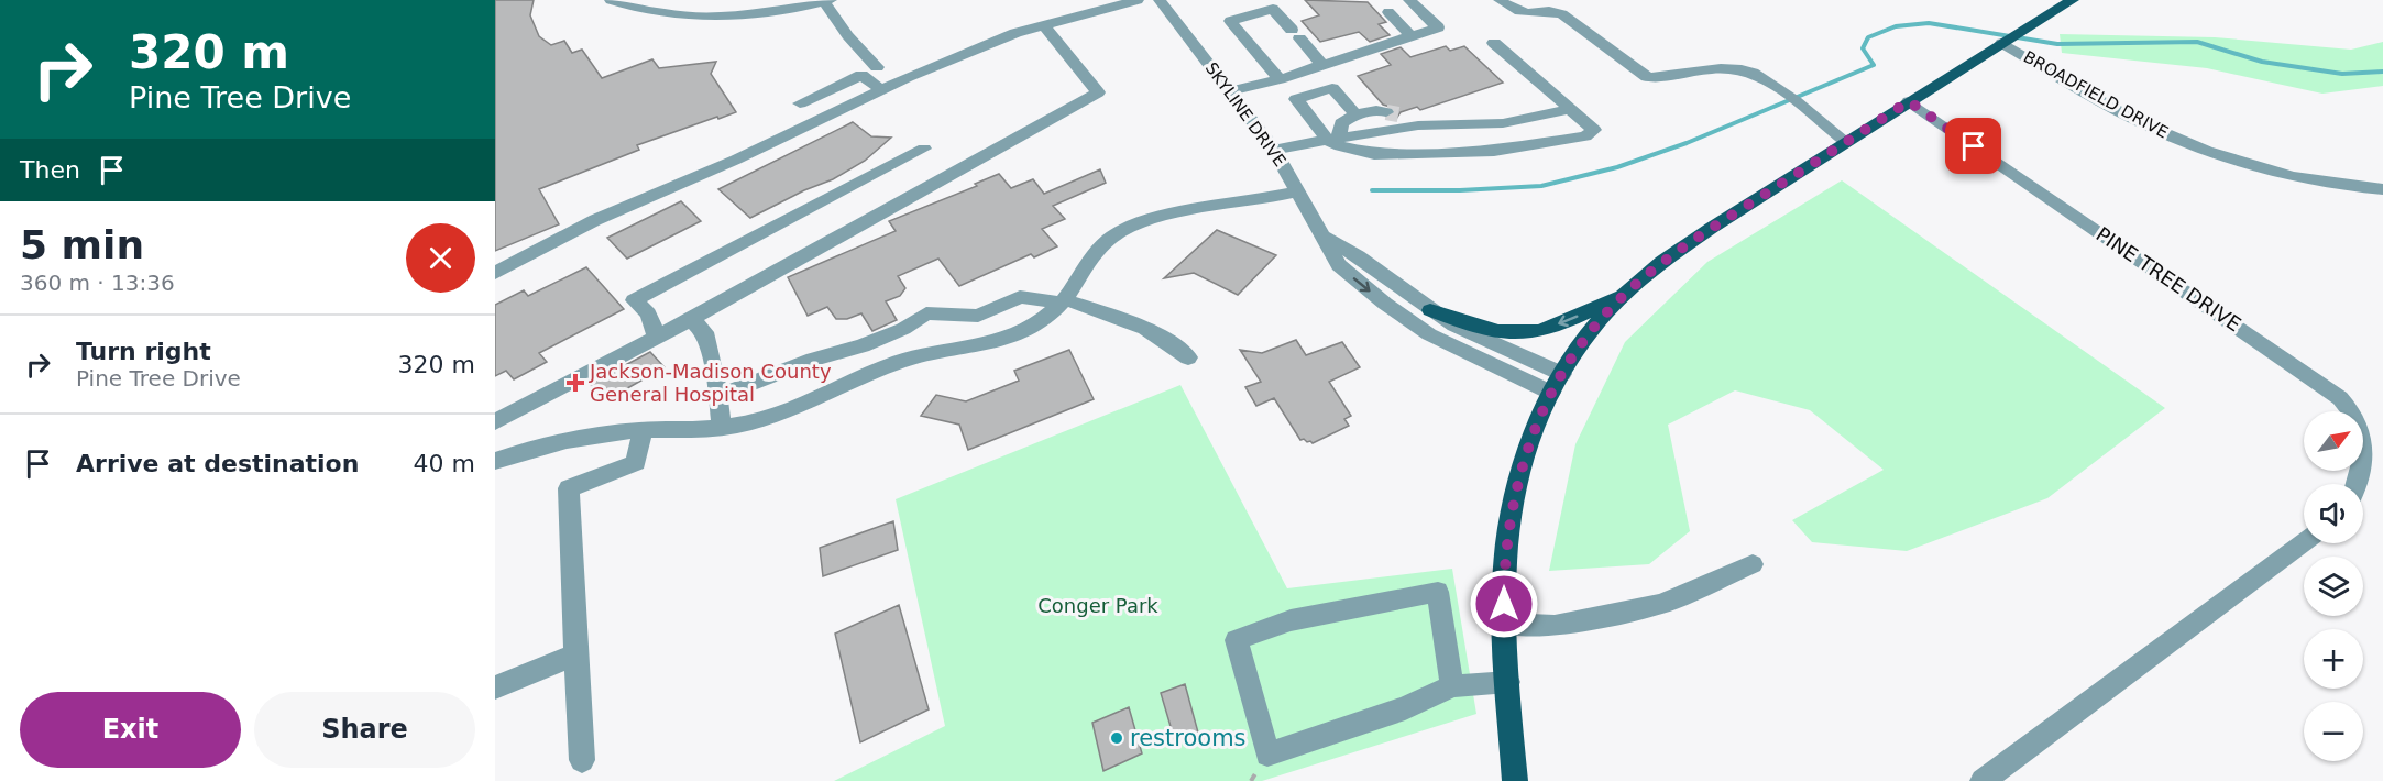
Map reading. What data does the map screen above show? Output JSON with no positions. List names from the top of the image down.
{
  "streets": {
    "street": ["BROADFIELD DRIVE", "SKYLINE DRIVE", "PINE TREE DRIVE"]
  },
  "parks": ["Conger Park"],
  "places": {
    "health": ["Jackson-Madison County General Hospital"],
    "other": ["restrooms"]
  },
  "north": "top right",
  "page": {
    "turn": ["320 m", "Pine Tree Drive"],
    "then": "Then",
    "heading": ["5 min", "360 m · 13:36"],
    "list": [
      {
        "name": "Turn right",
        "note": "Pine Tree Drive",
        "value": "320 m"
      },
      {
        "name": "Arrive at destination",
        "value": "40 m"
      }
    ],
    "map_buttons": ["+", "−"],
    "buttons": ["Exit", "Share"]
  }
}
